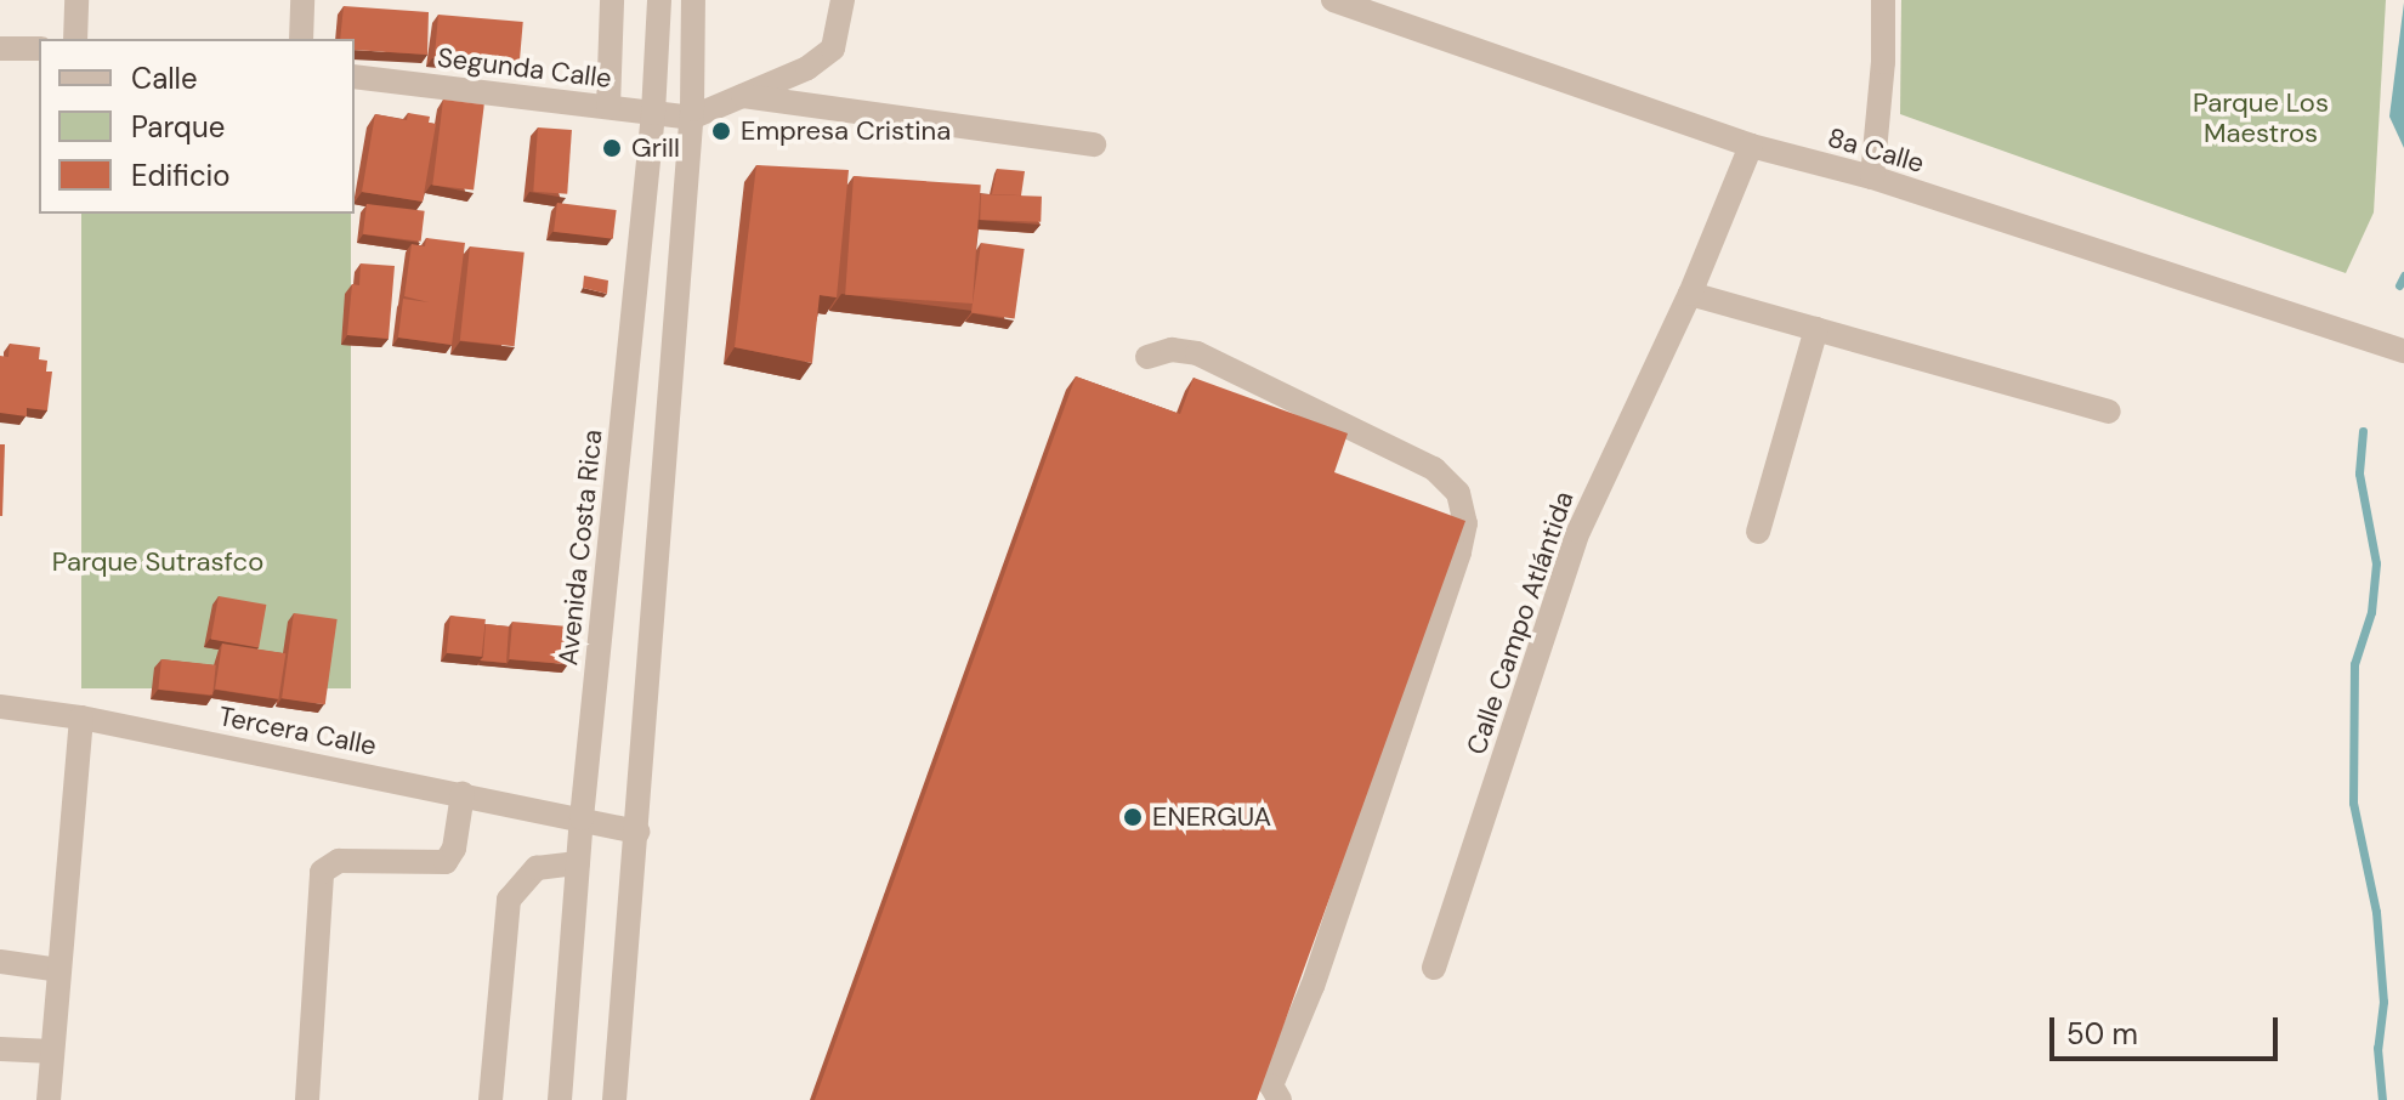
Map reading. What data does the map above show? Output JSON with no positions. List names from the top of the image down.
{
  "streets": {
    "street": [
      "Segunda Calle",
      "8a Calle",
      "Avenida Costa Rica",
      "Calle Campo Atlántida",
      "Tercera Calle"
    ]
  },
  "crossings": [
    ["Segunda Calle", "Avenida Costa Rica"],
    ["8a Calle", "Calle Campo Atlántida"],
    ["Avenida Costa Rica", "Tercera Calle"]
  ],
  "parks": ["Parque Los Maestros", "Parque Sutrasfco"],
  "places": ["Empresa Cristina", "Grill", "ENERGUA"],
  "legend": ["Calle", "Parque", "Edificio"],
  "scale_bar": "50 m"
}
